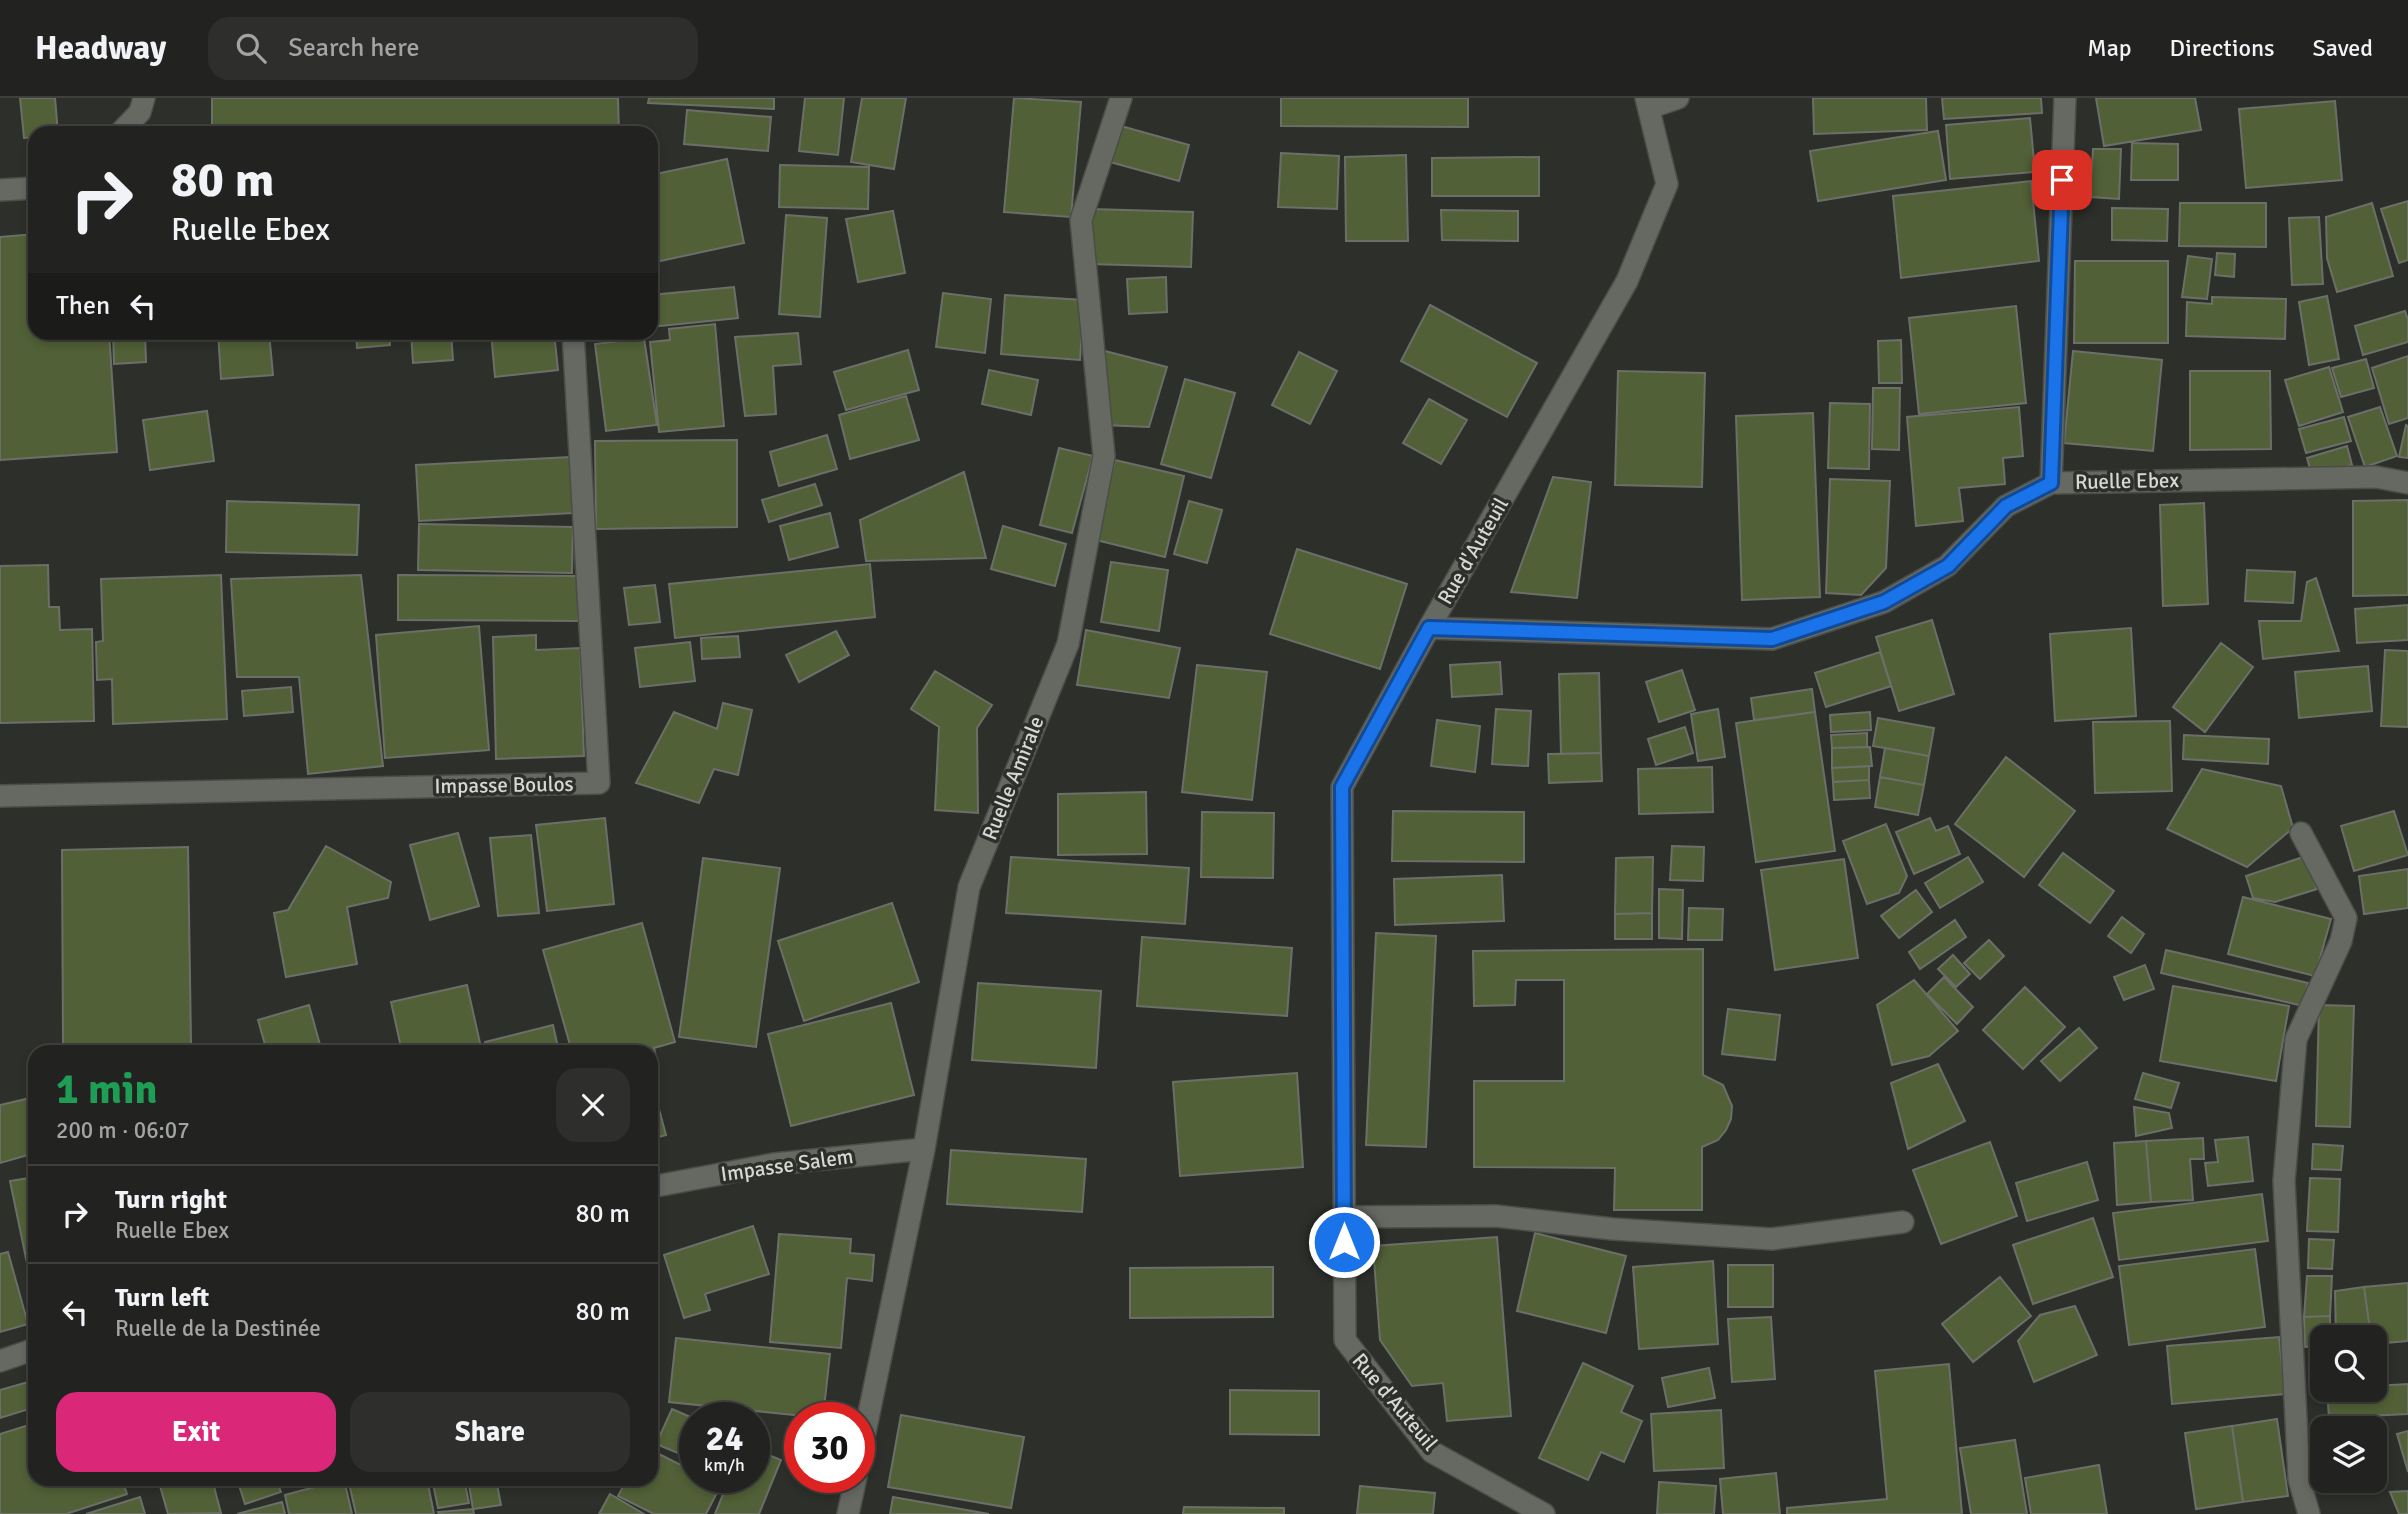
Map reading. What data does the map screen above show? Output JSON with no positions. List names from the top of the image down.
{
  "streets": {
    "street": [
      "Ruelle Ebex",
      "Rue d'Auteuil",
      "Ruelle Amirale",
      "Impasse Boulos",
      "Impasse Salem"
    ]
  },
  "crossings": [
    ["Ruelle Ebex", "Rue d'Auteuil"],
    ["Ruelle Amirale", "Impasse Salem"]
  ],
  "page": {
    "header": "Headway",
    "search": "Search here",
    "nav": ["Map", "Directions", "Saved"],
    "turn": ["80 m", "Ruelle Ebex"],
    "then": "Then",
    "heading": ["1 min", "200 m · 06:07"],
    "list": [
      {
        "name": "Turn right",
        "note": "Ruelle Ebex",
        "value": "80 m"
      },
      {
        "name": "Turn left",
        "note": "Ruelle de la Destinée",
        "value": "80 m"
      }
    ],
    "buttons": ["Exit", "Share"],
    "speed": "24 km/h",
    "limit": "30"
  }
}
